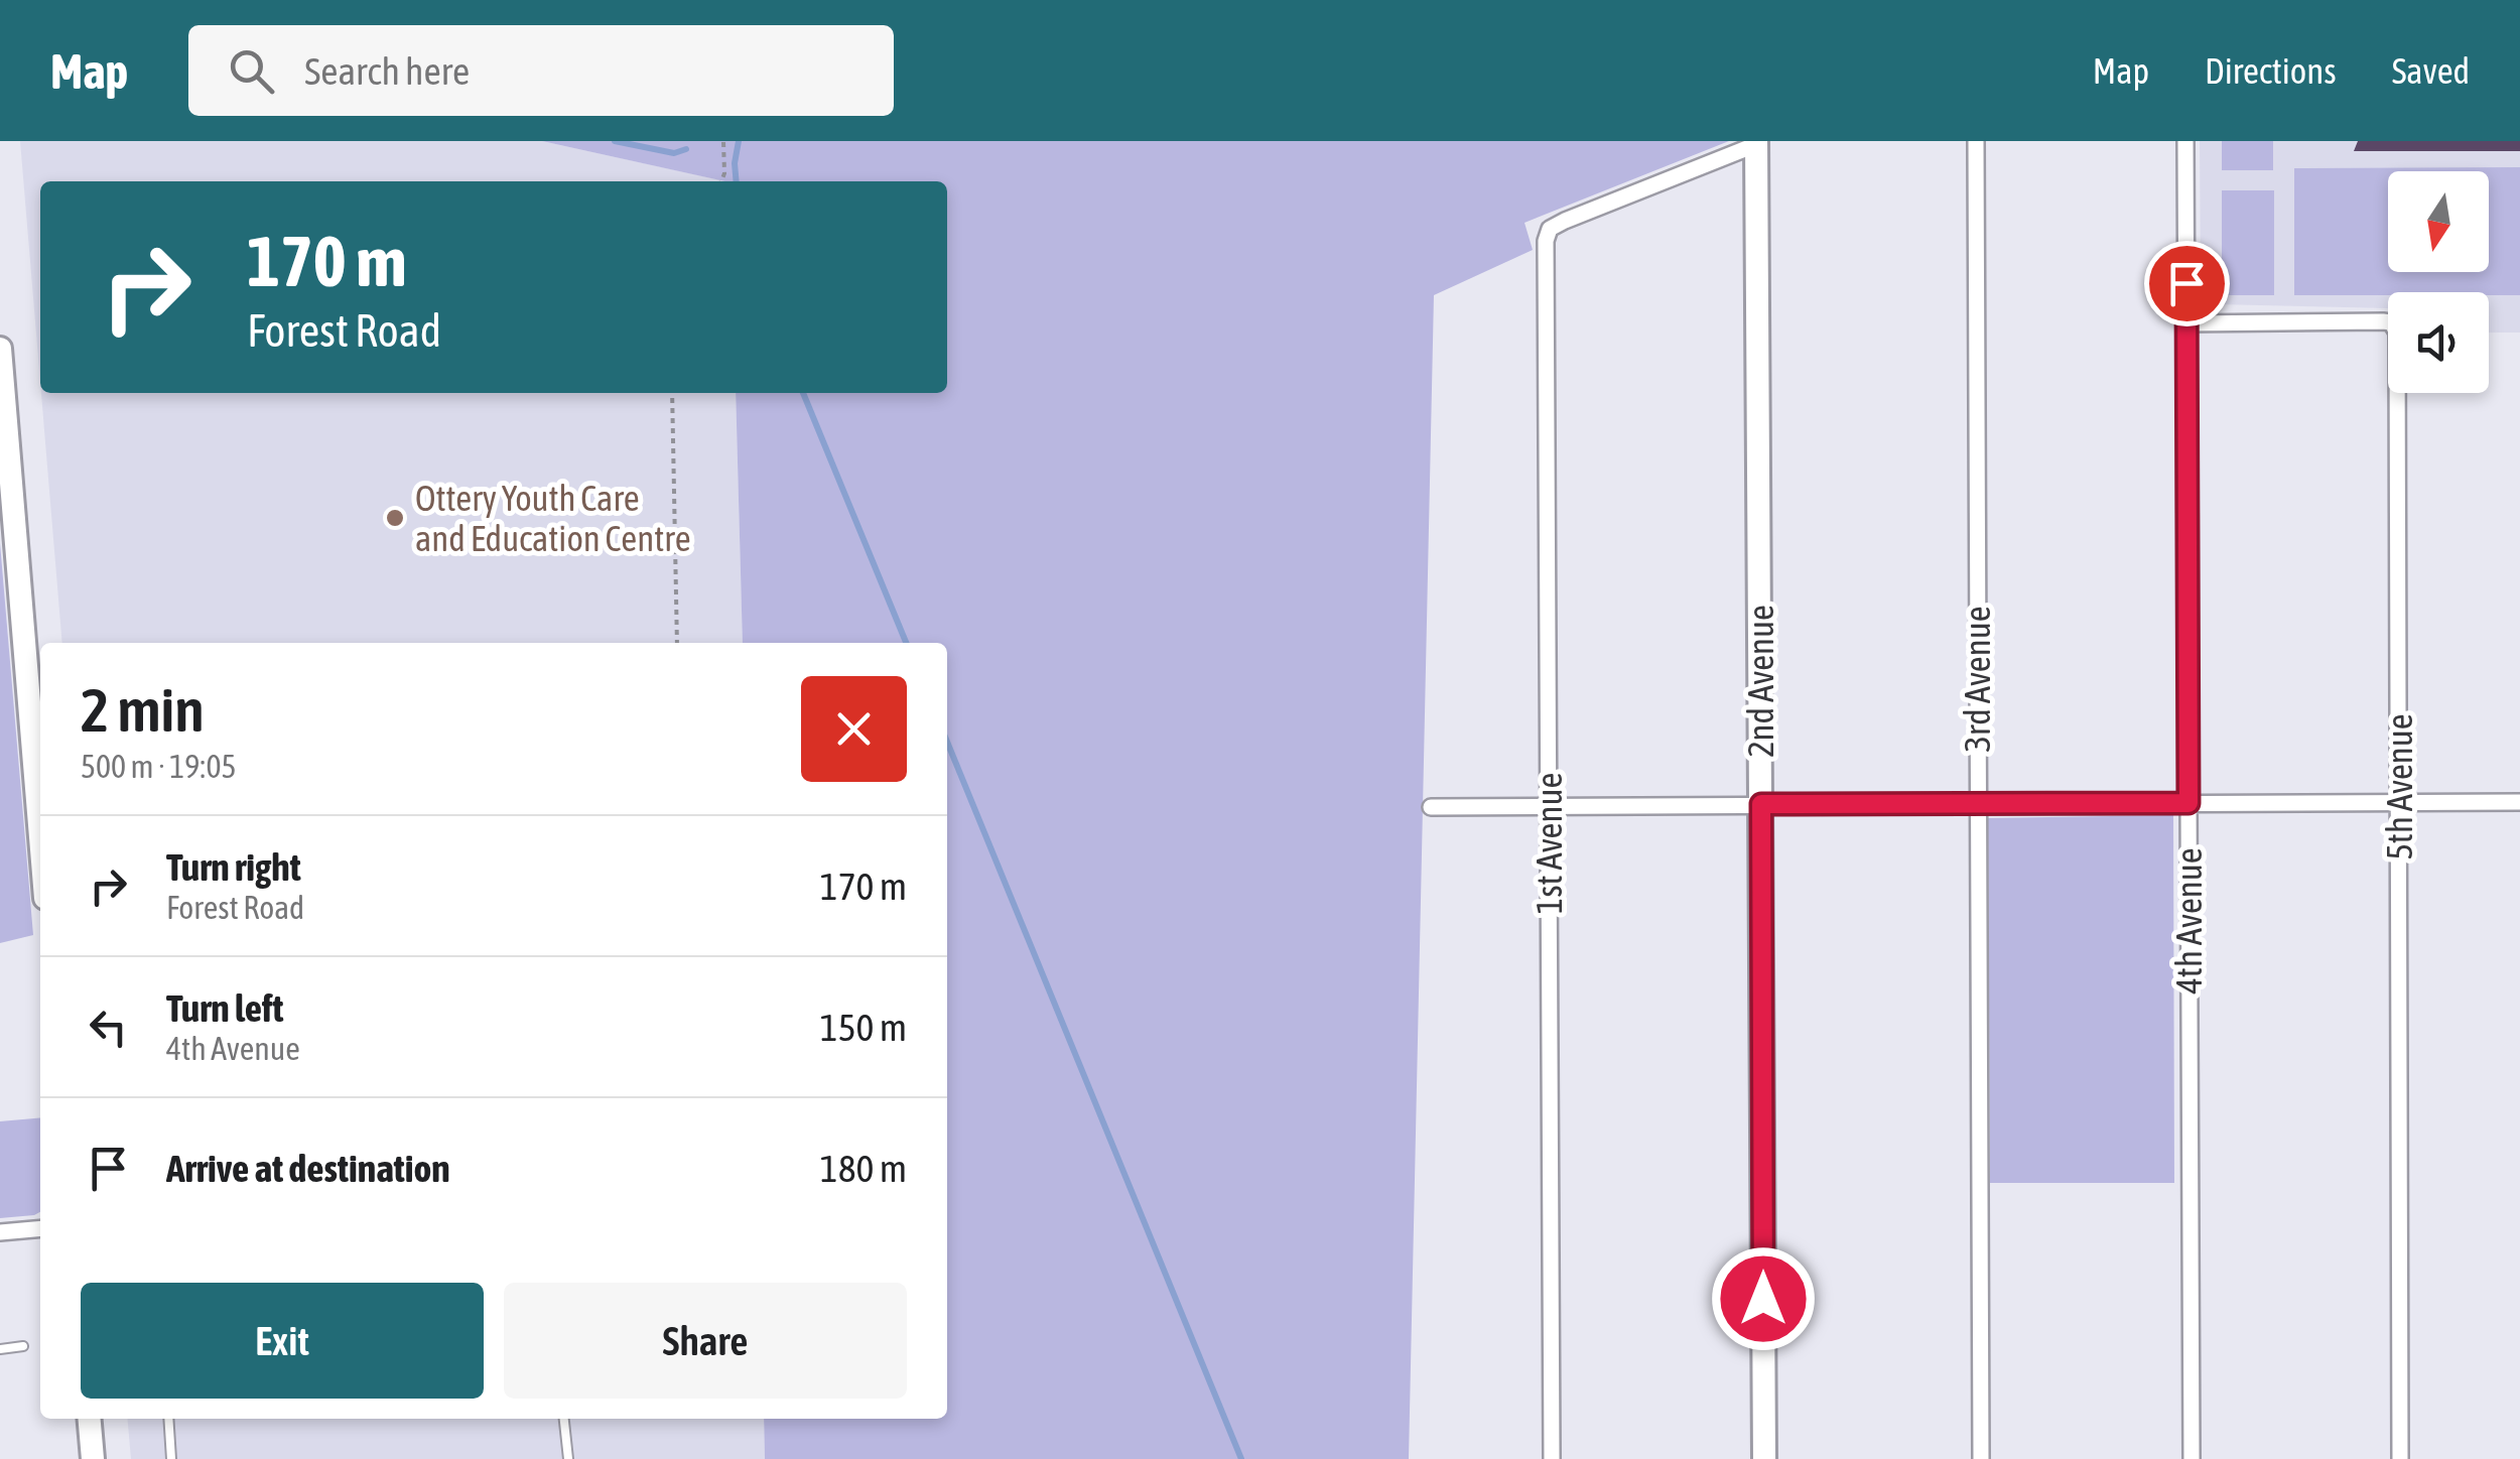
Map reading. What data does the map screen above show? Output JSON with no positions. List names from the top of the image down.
{
  "streets": {
    "street": [
      "3rd Avenue",
      "2nd Avenue",
      "5th Avenue",
      "1st Avenue",
      "4th Avenue"
    ]
  },
  "crossings": [
    ["2nd Avenue", "1st Avenue"],
    ["5th Avenue", "4th Avenue"]
  ],
  "places": ["Ottery Youth Care and Education Centre"],
  "north": "bottom",
  "page": {
    "header": "Map",
    "search": "Search here",
    "nav": ["Map", "Directions", "Saved"],
    "turn": ["170 m", "Forest Road"],
    "heading": ["2 min", "500 m · 19:05"],
    "list": [
      {
        "name": "Turn right",
        "note": "Forest Road",
        "value": "170 m"
      },
      {
        "name": "Turn left",
        "note": "4th Avenue",
        "value": "150 m"
      },
      {
        "name": "Arrive at destination",
        "value": "180 m"
      }
    ],
    "buttons": ["Exit", "Share"]
  }
}
